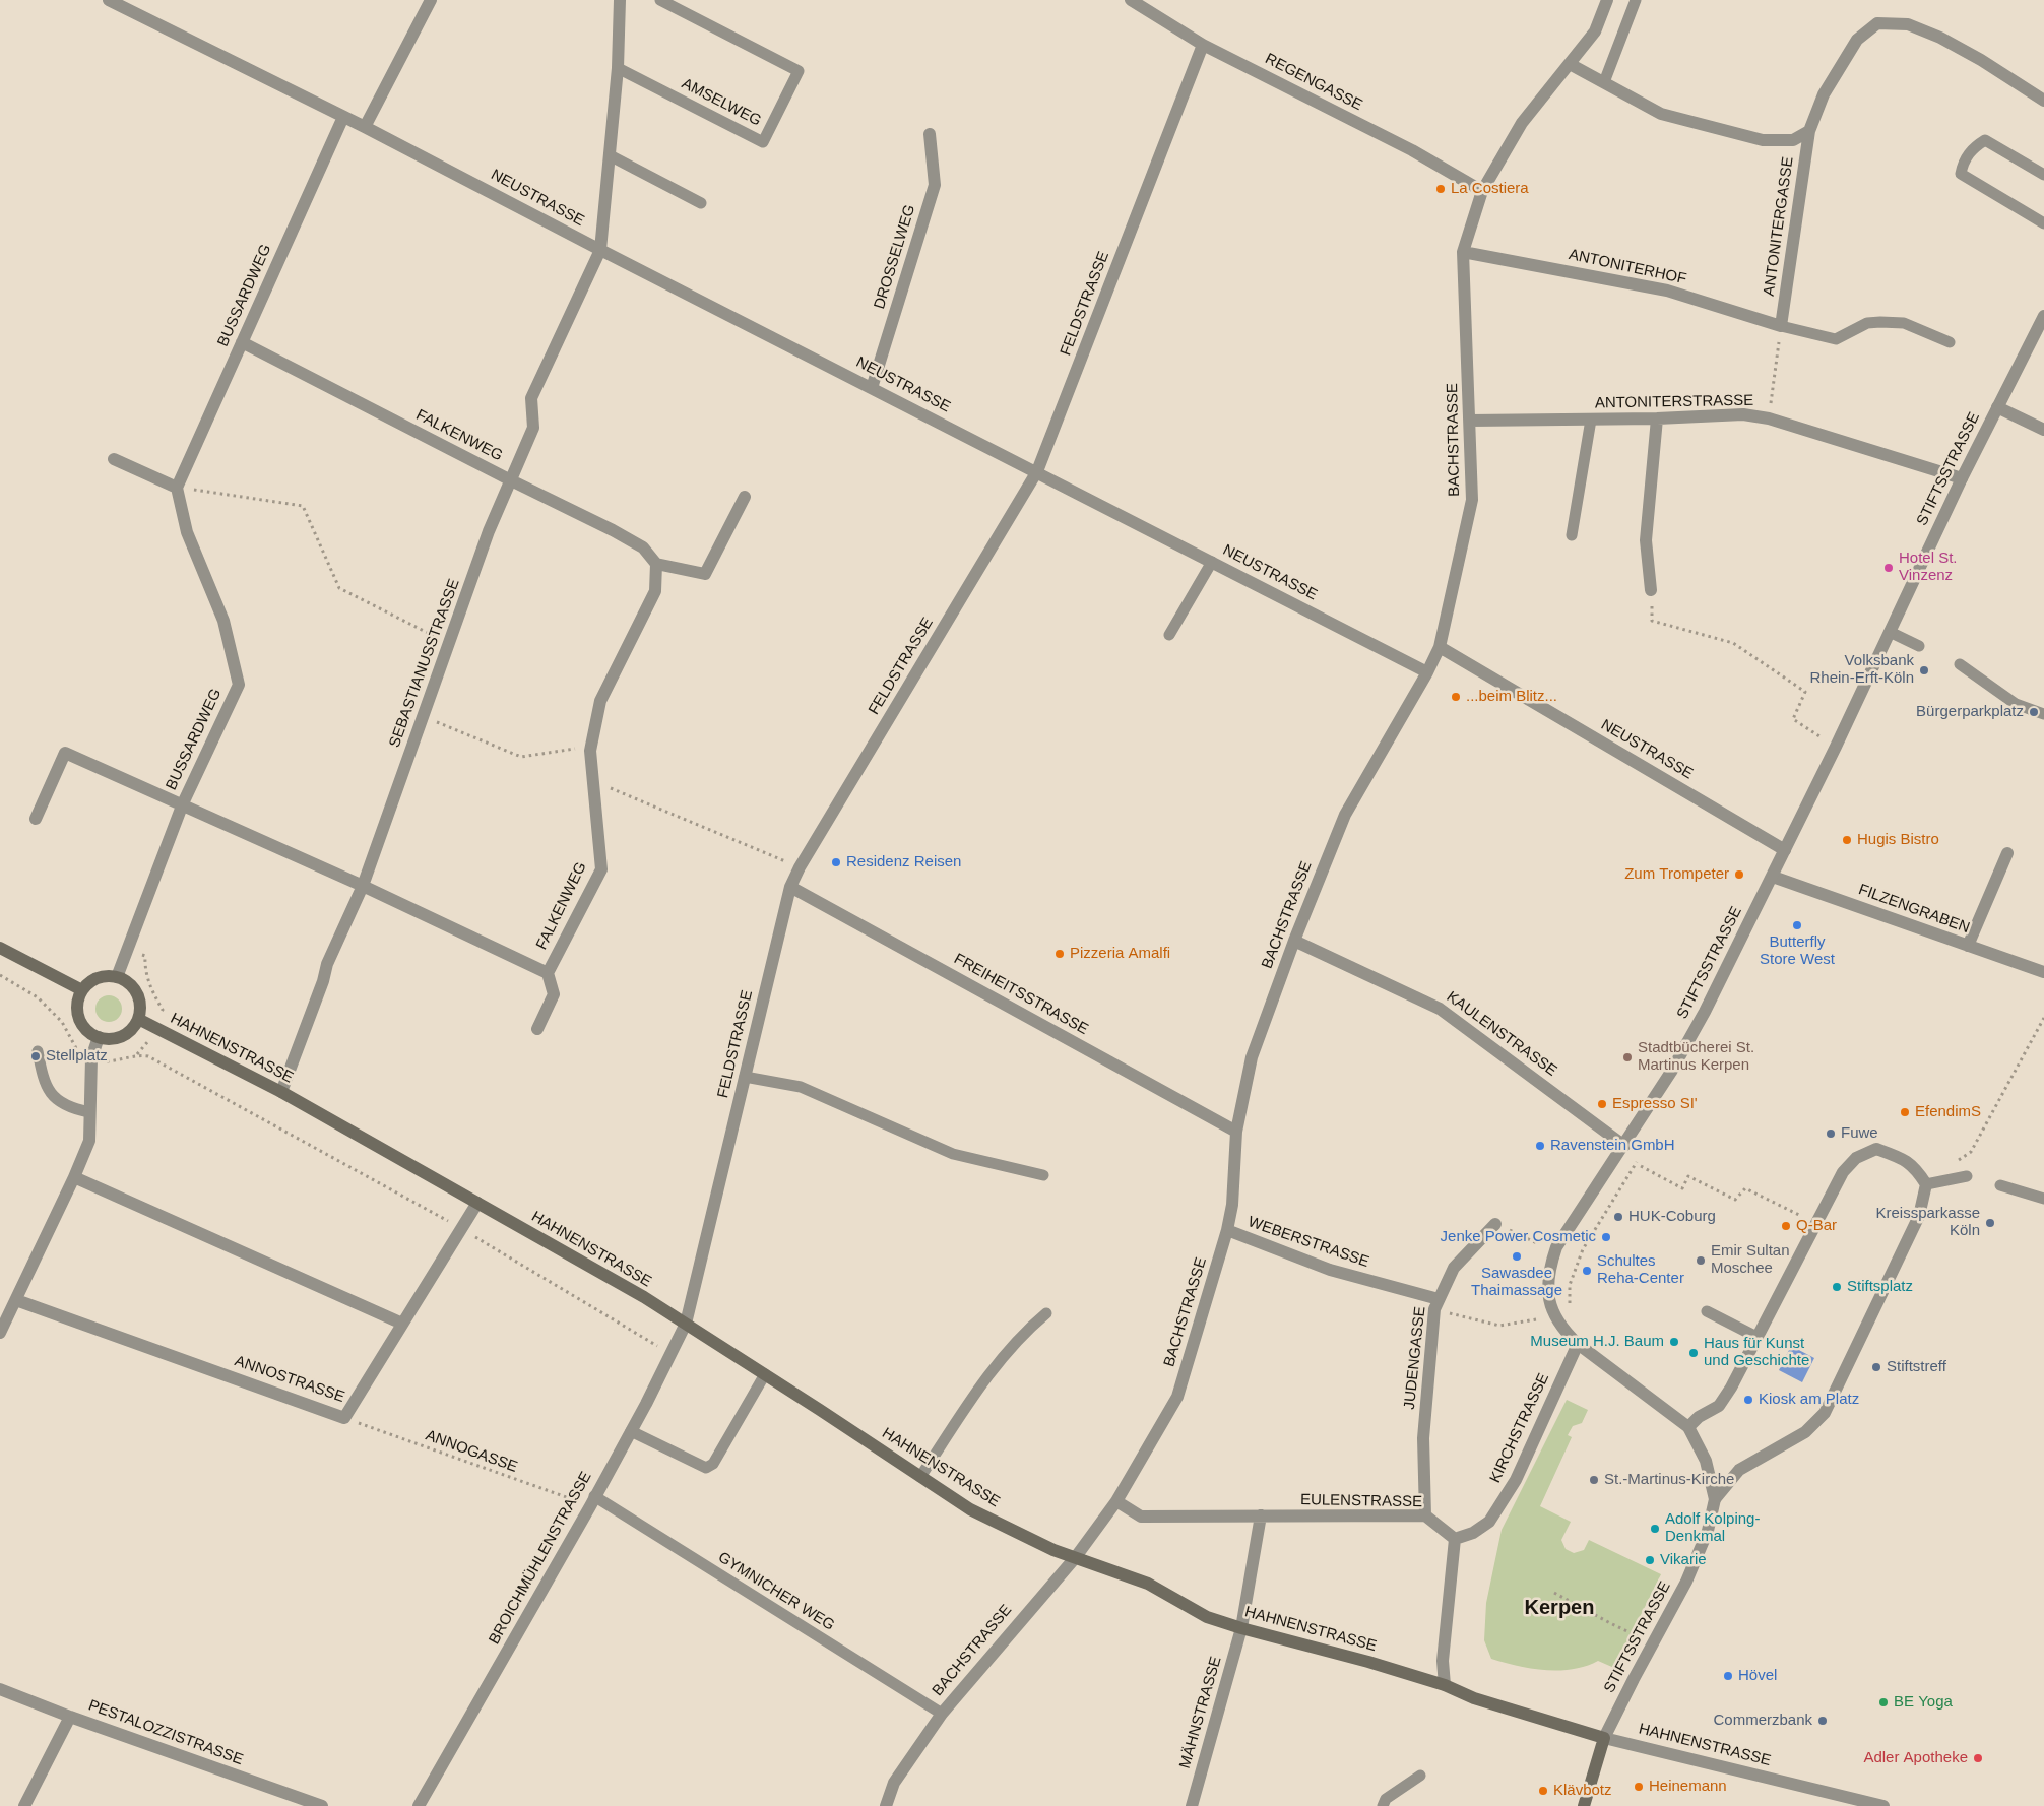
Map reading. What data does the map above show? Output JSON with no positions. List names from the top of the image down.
{
  "streets": {
    "main road": ["HAHNENSTRASSE"],
    "street": [
      "REGENGASSE",
      "NEUSTRASSE",
      "ANTONITERGASSE",
      "DROSSELWEG",
      "ANTONITERHOF",
      "BUSSARDWEG",
      "FELDSTRASSE",
      "ANTONITERSTRASSE",
      "FALKENWEG",
      "BACHSTRASSE",
      "STIFTSSTRASSE",
      "SEBASTIANUSSTRASSE",
      "FILZENGRABEN",
      "FREIHEITSSTRASSE",
      "KAULENSTRASSE",
      "WEBERSTRASSE",
      "JUDENGASSE",
      "ANNOSTRASSE",
      "KIRCHSTRASSE",
      "EULENSTRASSE",
      "BROICHMÜHLENSTRASSE",
      "MÄHNSTRASSE",
      "PESTALOZZISTRASSE"
    ],
    "lane": ["AMSELWEG", "GYMNICHER WEG"],
    "path": ["ANNOGASSE"]
  },
  "crossings": [
    ["REGENGASSE", "FELDSTRASSE"],
    ["REGENGASSE", "BACHSTRASSE"],
    ["NEUSTRASSE", "DROSSELWEG"],
    ["NEUSTRASSE", "BUSSARDWEG"],
    ["NEUSTRASSE", "FELDSTRASSE"],
    ["NEUSTRASSE", "BACHSTRASSE"],
    ["NEUSTRASSE", "STIFTSSTRASSE"],
    ["NEUSTRASSE", "SEBASTIANUSSTRASSE"],
    ["ANTONITERGASSE", "ANTONITERHOF"],
    ["ANTONITERHOF", "BACHSTRASSE"],
    ["BUSSARDWEG", "FALKENWEG"],
    ["BUSSARDWEG", "HAHNENSTRASSE"],
    ["FELDSTRASSE", "FREIHEITSSTRASSE"],
    ["FELDSTRASSE", "HAHNENSTRASSE"],
    ["FELDSTRASSE", "BROICHMÜHLENSTRASSE"],
    ["ANTONITERSTRASSE", "BACHSTRASSE"],
    ["ANTONITERSTRASSE", "STIFTSSTRASSE"],
    ["FALKENWEG", "SEBASTIANUSSTRASSE"],
    ["BACHSTRASSE", "FREIHEITSSTRASSE"],
    ["BACHSTRASSE", "KAULENSTRASSE"],
    ["BACHSTRASSE", "HAHNENSTRASSE"],
    ["BACHSTRASSE", "WEBERSTRASSE"],
    ["BACHSTRASSE", "EULENSTRASSE"],
    ["BACHSTRASSE", "GYMNICHER WEG"],
    ["STIFTSSTRASSE", "FILZENGRABEN"],
    ["STIFTSSTRASSE", "KAULENSTRASSE"],
    ["STIFTSSTRASSE", "HAHNENSTRASSE"],
    ["STIFTSSTRASSE", "KIRCHSTRASSE"],
    ["SEBASTIANUSSTRASSE", "HAHNENSTRASSE"],
    ["HAHNENSTRASSE", "ANNOSTRASSE"],
    ["HAHNENSTRASSE", "BROICHMÜHLENSTRASSE"],
    ["HAHNENSTRASSE", "MÄHNSTRASSE"],
    ["WEBERSTRASSE", "JUDENGASSE"],
    ["JUDENGASSE", "EULENSTRASSE"],
    ["ANNOSTRASSE", "ANNOGASSE"],
    ["KIRCHSTRASSE", "EULENSTRASSE"],
    ["ANNOGASSE", "BROICHMÜHLENSTRASSE"],
    ["ANNOGASSE", "GYMNICHER WEG"],
    ["BROICHMÜHLENSTRASSE", "GYMNICHER WEG"]
  ],
  "districts": ["Kerpen"],
  "places": [
    "La Costiera",
    "Hotel St. Vinzenz",
    "Volksbank Rhein-Erft-Köln",
    "...beim Blitz...",
    "Bürgerparkplatz",
    "Hugis Bistro",
    "Residenz Reisen",
    "Zum Trompeter",
    "Butterfly Store West",
    "Pizzeria Amalfi",
    "Stellplatz",
    "Stadtbücherei St. Martinus Kerpen",
    "Espresso SI'",
    "EfendimS",
    "Fuwe",
    "Ravenstein GmbH",
    "HUK-Coburg",
    "Kreissparkasse Köln",
    "Q-Bar",
    "Jenke Power Cosmetic",
    "Sawasdee Thaimassage",
    "Emir Sultan Moschee",
    "Schultes Reha-Center",
    "Stiftsplatz",
    "Museum H.J. Baum",
    "Haus für Kunst und Geschichte",
    "Stiftstreff",
    "Kiosk am Platz",
    "St.-Martinus-Kirche",
    "Adolf Kolping- Denkmal",
    "Vikarie",
    "Hövel",
    "BE Yoga",
    "Commerzbank",
    "Adler Apotheke",
    "Heinemann",
    "Klävbotz"
  ]
}
